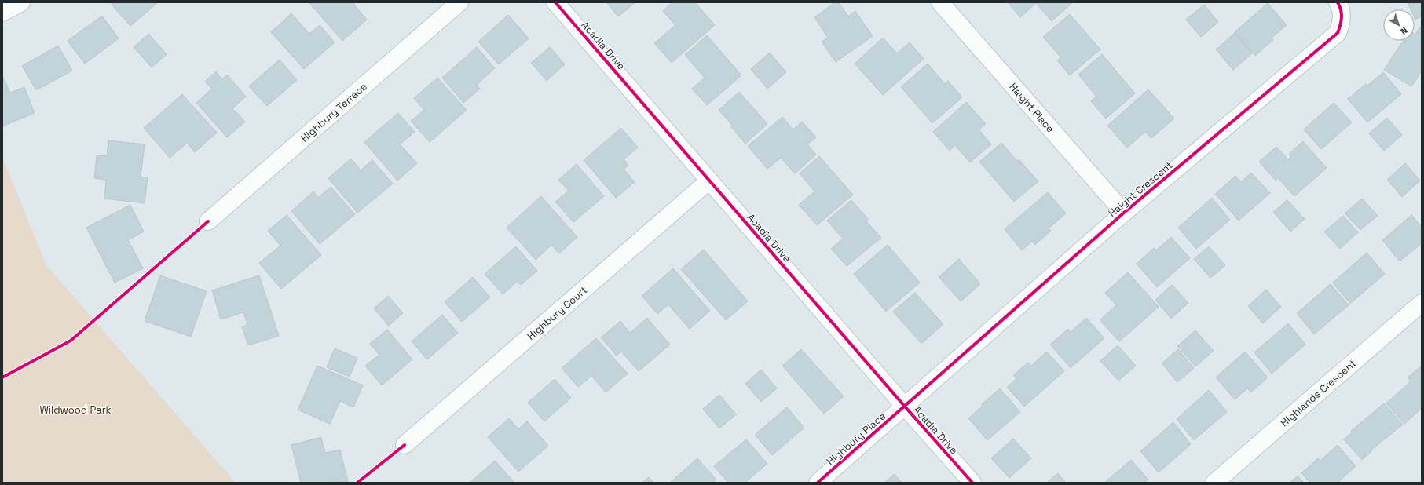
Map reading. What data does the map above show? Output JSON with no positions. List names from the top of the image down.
{
  "streets": {
    "street": [
      "Acadia Drive",
      "Haight Place",
      "Highbury Terrace",
      "Haight Crescent",
      "Highbury Court",
      "Highlands Crescent",
      "Highbury Place"
    ]
  },
  "crossings": [
    ["Acadia Drive", "Haight Crescent"],
    ["Acadia Drive", "Highbury Court"],
    ["Acadia Drive", "Highbury Place"],
    ["Haight Place", "Haight Crescent"],
    ["Haight Crescent", "Highbury Place"]
  ],
  "parks": ["Wildwood Park"],
  "north": "bottom right"
}
